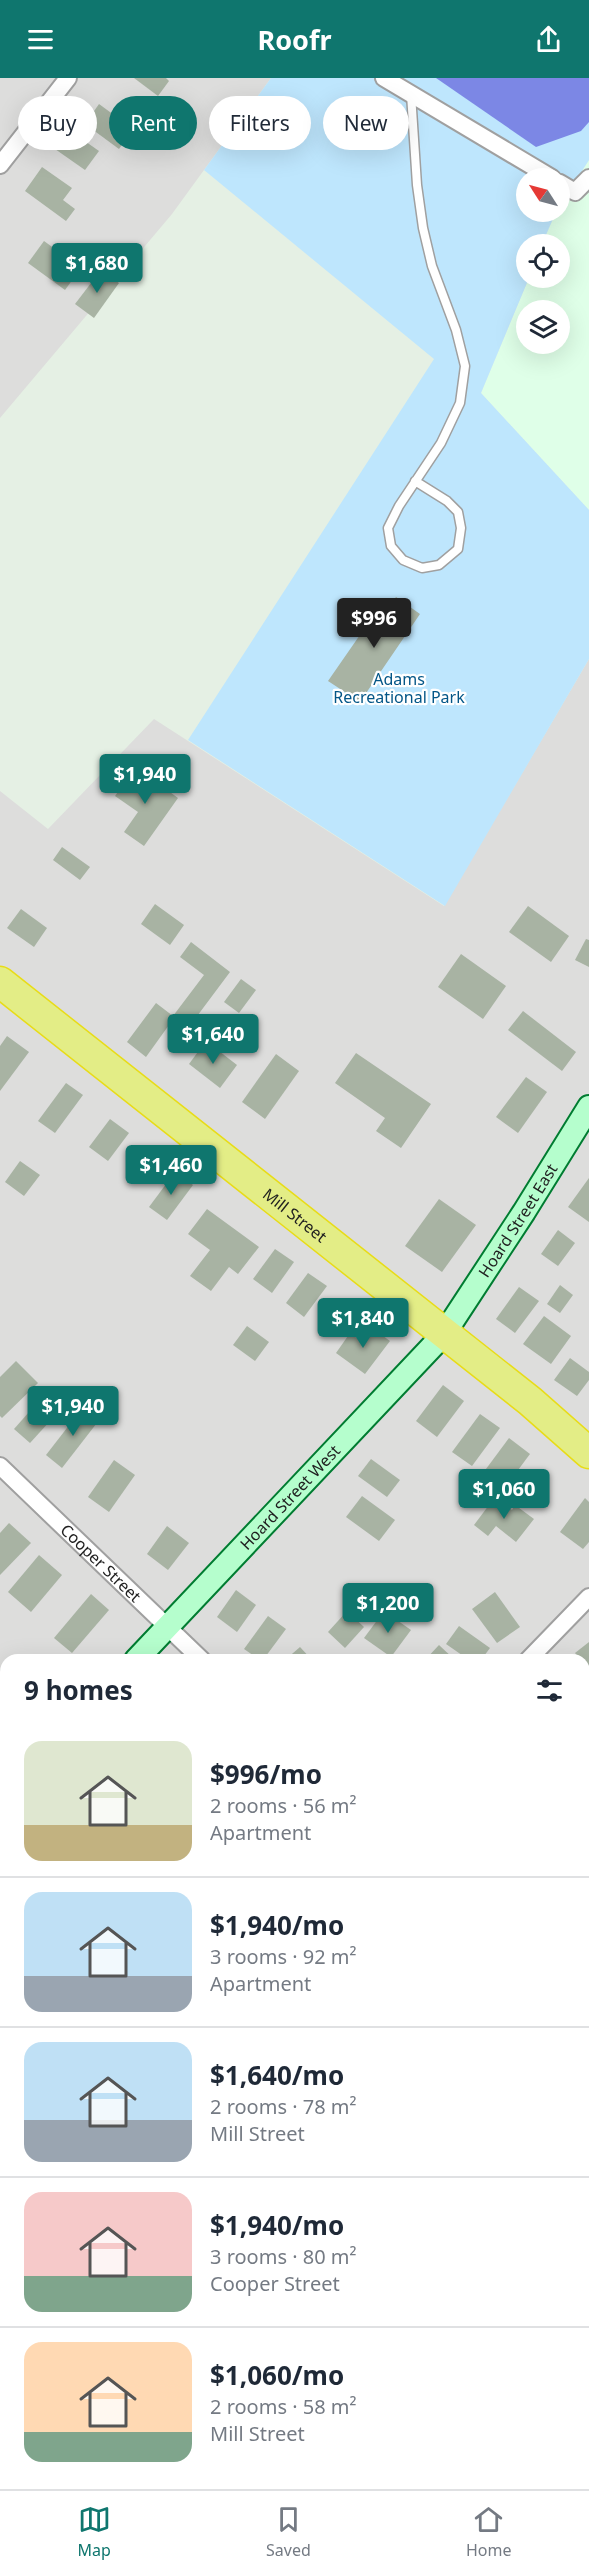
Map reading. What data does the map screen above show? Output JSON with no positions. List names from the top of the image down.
{
  "streets": {
    "highway": ["Mill Street"],
    "street": ["Hoard Street East", "Hoard Street West", "Cooper Street"]
  },
  "crossings": [
    ["Mill Street", "Hoard Street East"],
    ["Mill Street", "Hoard Street West"],
    ["Hoard Street East", "Hoard Street West"],
    ["Hoard Street West", "Cooper Street"]
  ],
  "parks": ["Adams Recreational Park"],
  "north": "top left",
  "page": {
    "header": "Roofr",
    "chip": [
      "Buy",
      "Rent",
      "Filters",
      "New"
    ],
    "price": [
      "$1,680",
      "$996",
      "$1,940",
      "$1,640",
      "$1,460",
      "$1,840",
      "$1,940",
      "$1,060",
      "$1,200"
    ],
    "heading": "9 homes",
    "list": [
      {
        "name": "$996/mo",
        "note": "2 rooms · 56 m² · Apartment"
      },
      {
        "name": "$1,940/mo",
        "note": "3 rooms · 92 m² · Apartment"
      },
      {
        "name": "$1,640/mo",
        "note": "2 rooms · 78 m² · Mill Street"
      },
      {
        "name": "$1,940/mo",
        "note": "3 rooms · 80 m² · Cooper Street"
      },
      {
        "name": "$1,060/mo",
        "note": "2 rooms · 58 m² · Mill Street"
      }
    ],
    "tabs": ["Map", "Saved", "Home"]
  }
}
